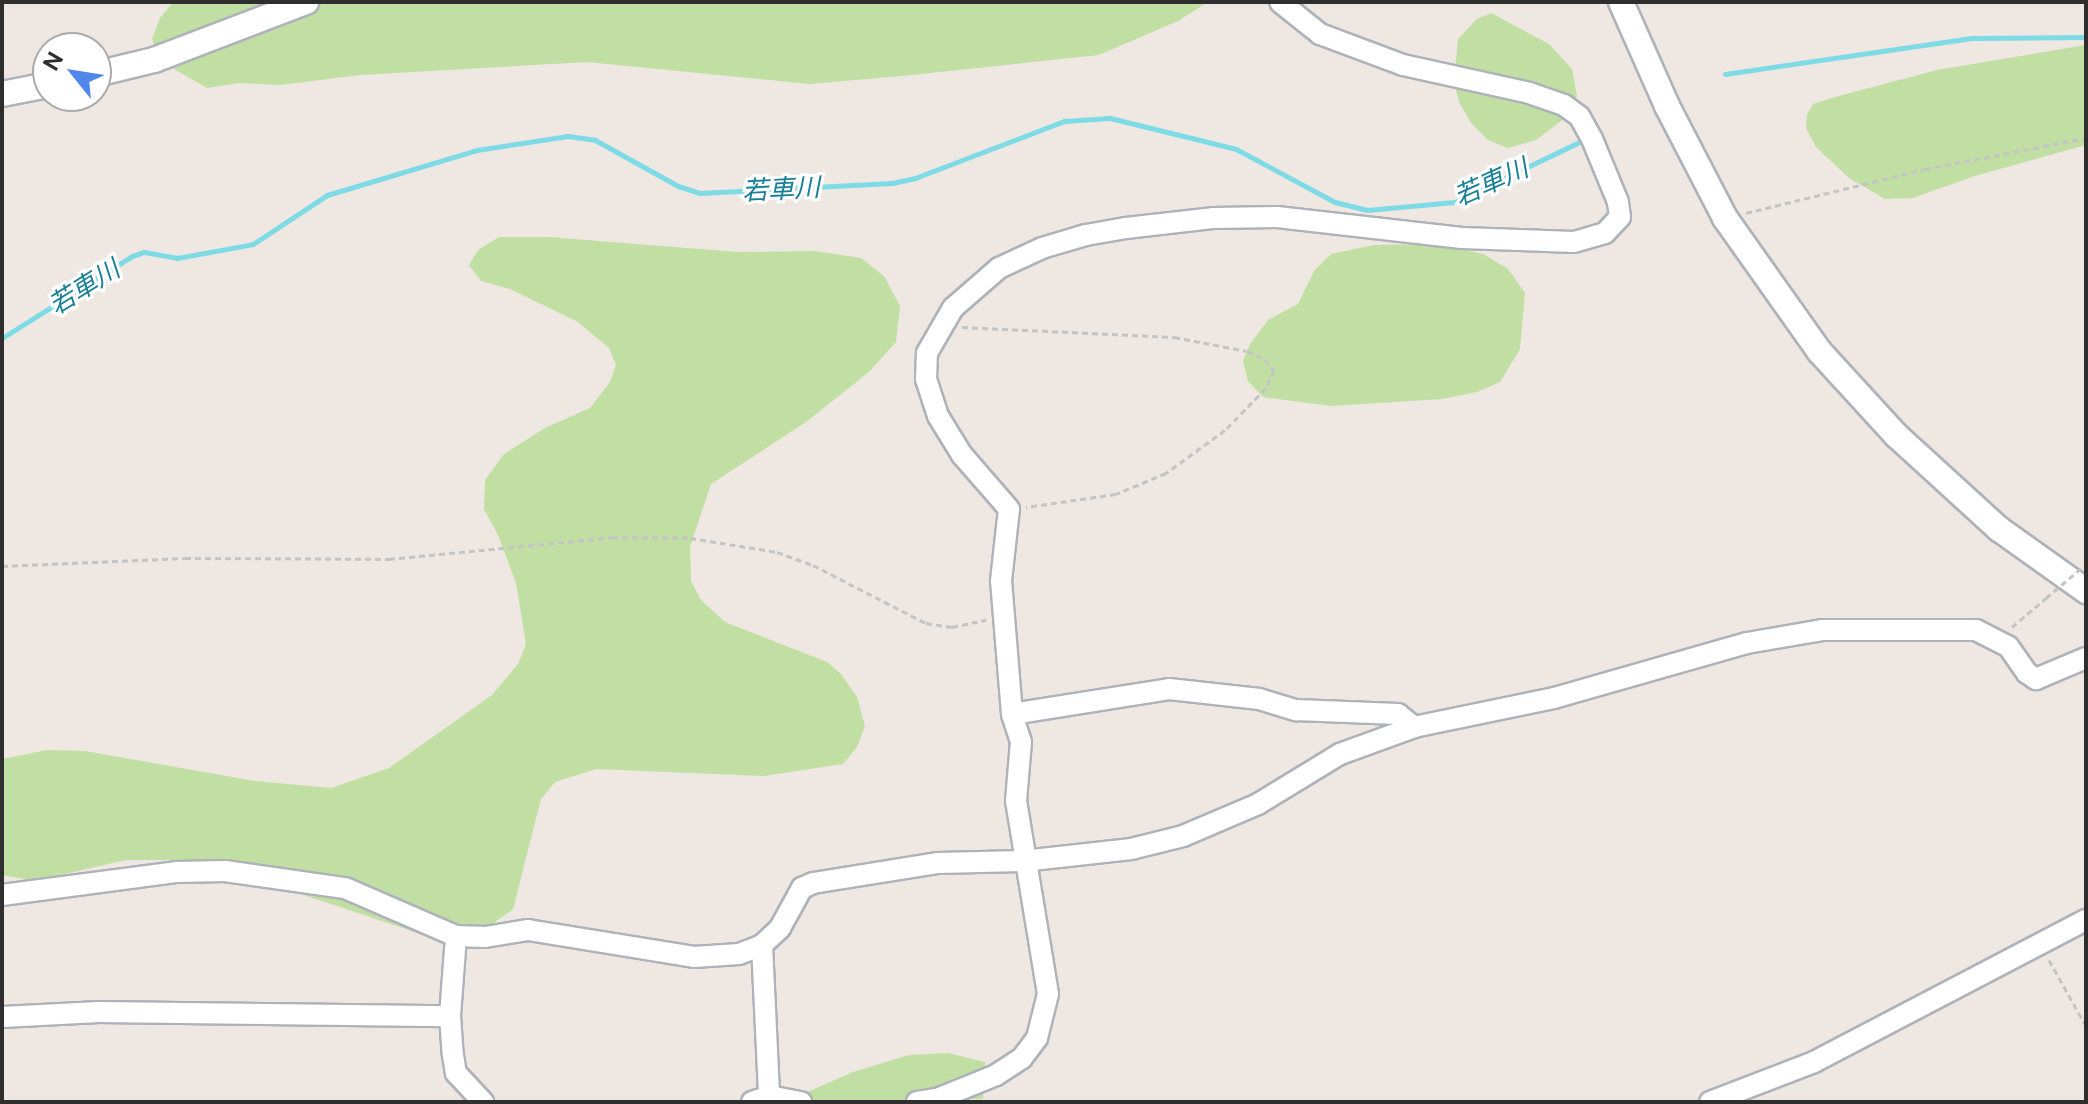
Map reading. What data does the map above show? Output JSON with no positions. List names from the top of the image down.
{
  "water": ["若車川"],
  "north": "top left"
}
